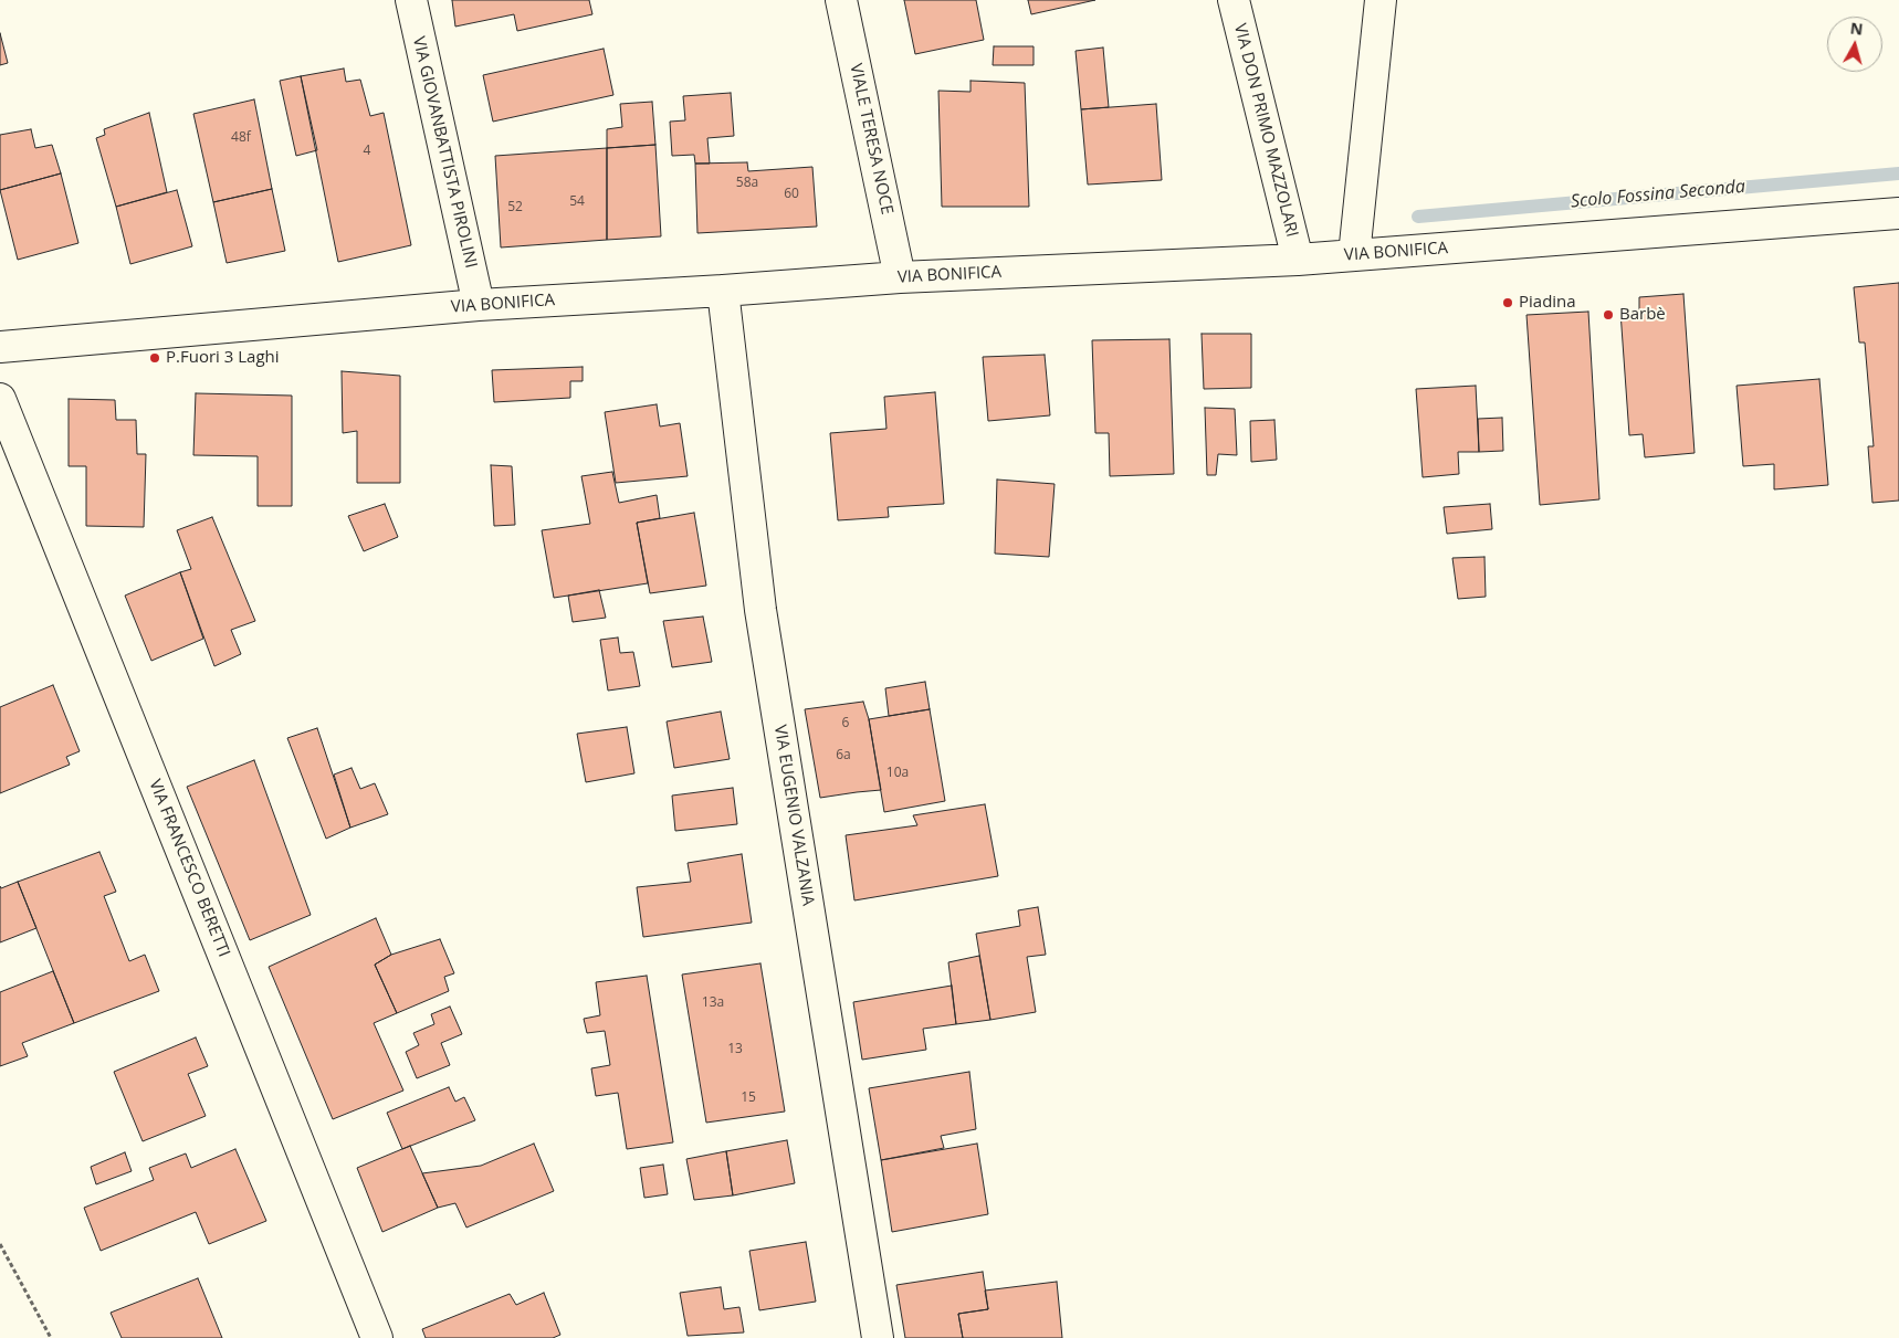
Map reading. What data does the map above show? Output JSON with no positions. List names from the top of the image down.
{
  "streets": {
    "street": [
      "VIA DON PRIMO MAZZOLARI",
      "VIALE TERESA NOCE",
      "VIA GIOVANBATTISTA PIROLINI",
      "VIA BONIFICA",
      "VIA EUGENIO VALZANIA",
      "VIA FRANCESCO BERETTI"
    ]
  },
  "crossings": [
    ["VIA DON PRIMO MAZZOLARI", "VIA BONIFICA"],
    ["VIALE TERESA NOCE", "VIA BONIFICA"],
    ["VIA GIOVANBATTISTA PIROLINI", "VIA BONIFICA"],
    ["VIA BONIFICA", "VIA EUGENIO VALZANIA"]
  ],
  "water": ["Scolo Fossina Seconda"],
  "places": ["Piadina", "Barbè", "P.Fuori 3 Laghi"],
  "house_numbers": [
    "48f",
    "4",
    "58a",
    "60",
    "54",
    "52",
    "6",
    "6a",
    "10a",
    "13a",
    "13",
    "15"
  ],
  "north": "top"
}
